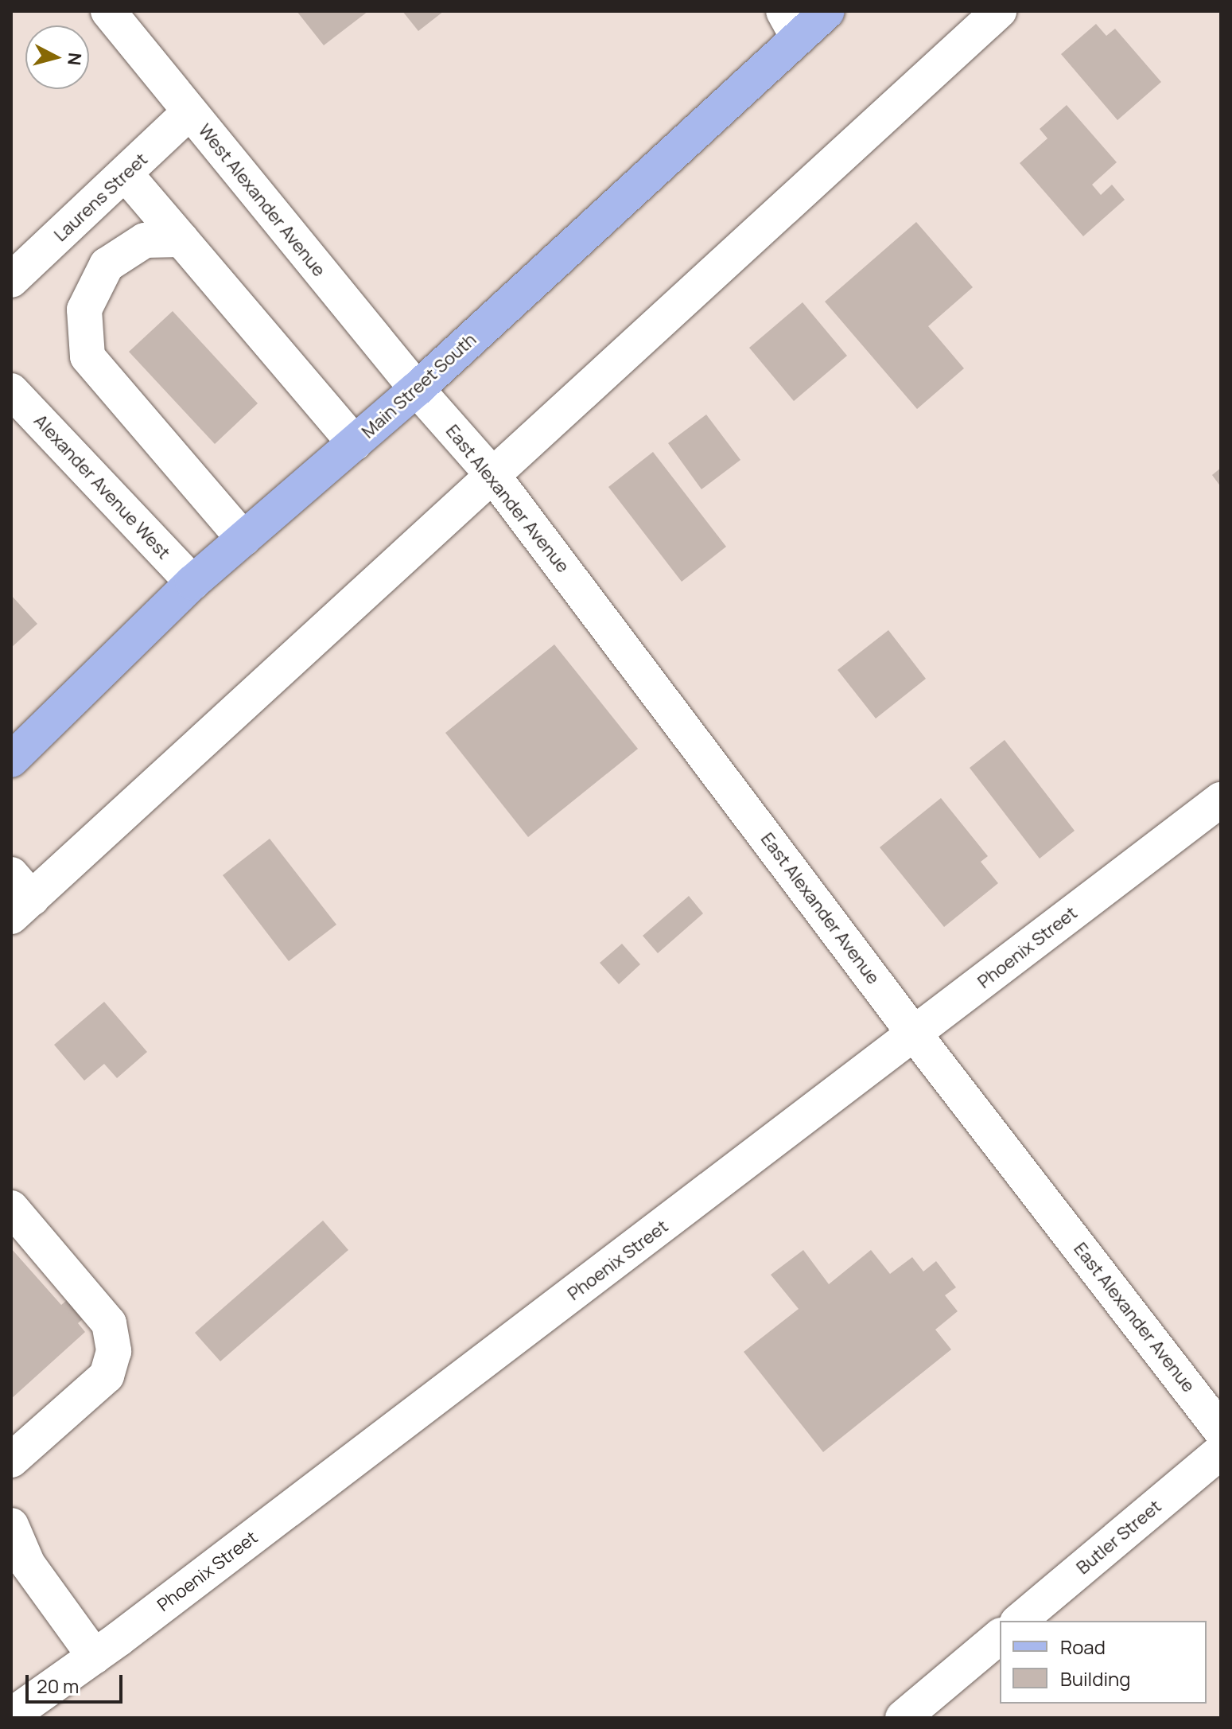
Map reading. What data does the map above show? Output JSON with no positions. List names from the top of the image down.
{
  "streets": {
    "main road": ["Main Street South"],
    "street": [
      "Laurens Street",
      "West Alexander Avenue",
      "Alexander Avenue West",
      "East Alexander Avenue",
      "Phoenix Street",
      "Butler Street"
    ]
  },
  "crossings": [
    ["Laurens Street", "West Alexander Avenue"],
    ["West Alexander Avenue", "Main Street South"],
    ["West Alexander Avenue", "East Alexander Avenue"],
    ["Main Street South", "Alexander Avenue West"],
    ["Main Street South", "East Alexander Avenue"],
    ["East Alexander Avenue", "Phoenix Street"]
  ],
  "legend": ["Road", "Building"],
  "scale_bar": "20 m",
  "north": "right"
}
